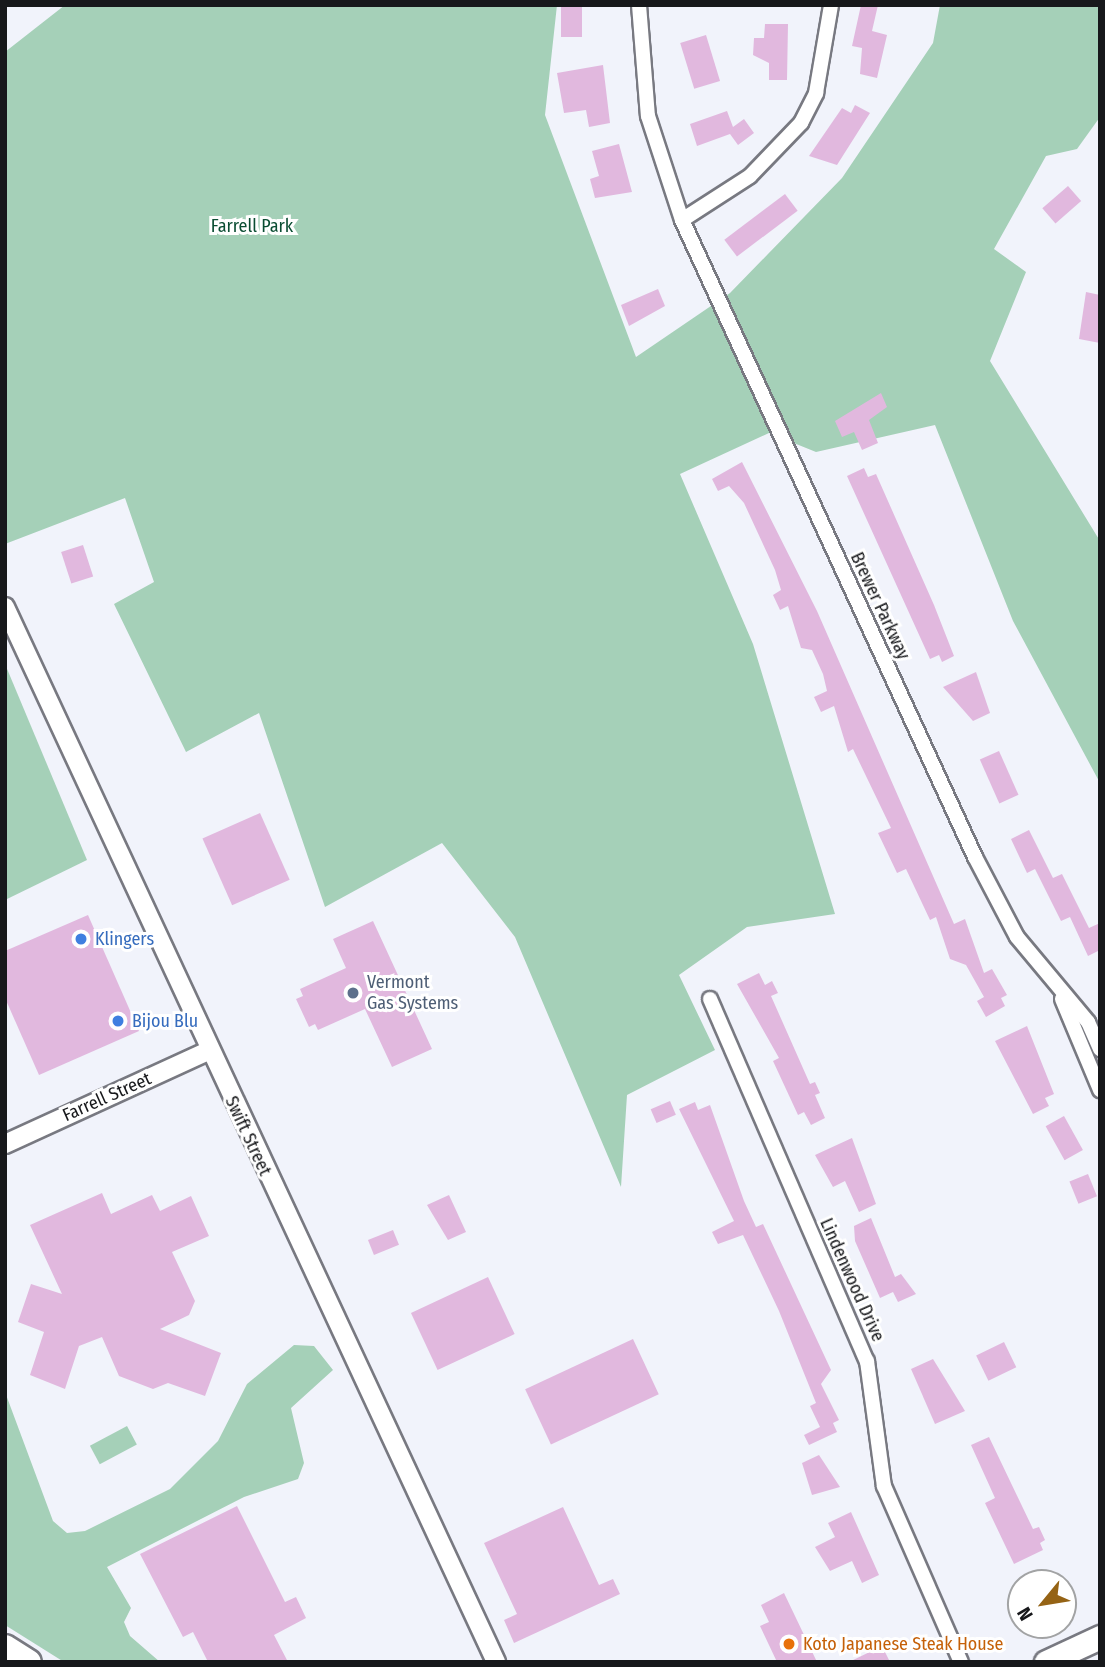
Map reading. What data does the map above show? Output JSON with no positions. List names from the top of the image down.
{
  "streets": {
    "street": [
      "Brewer Parkway",
      "Farrell Street",
      "Swift Street",
      "Lindenwood Drive"
    ]
  },
  "crossings": [
    ["Farrell Street", "Swift Street"]
  ],
  "parks": ["Farrell Park"],
  "places": [
    "Klingers",
    "Vermont Gas Systems",
    "Bijou Blu",
    "Koto Japanese Steak House"
  ],
  "north": "bottom left"
}
